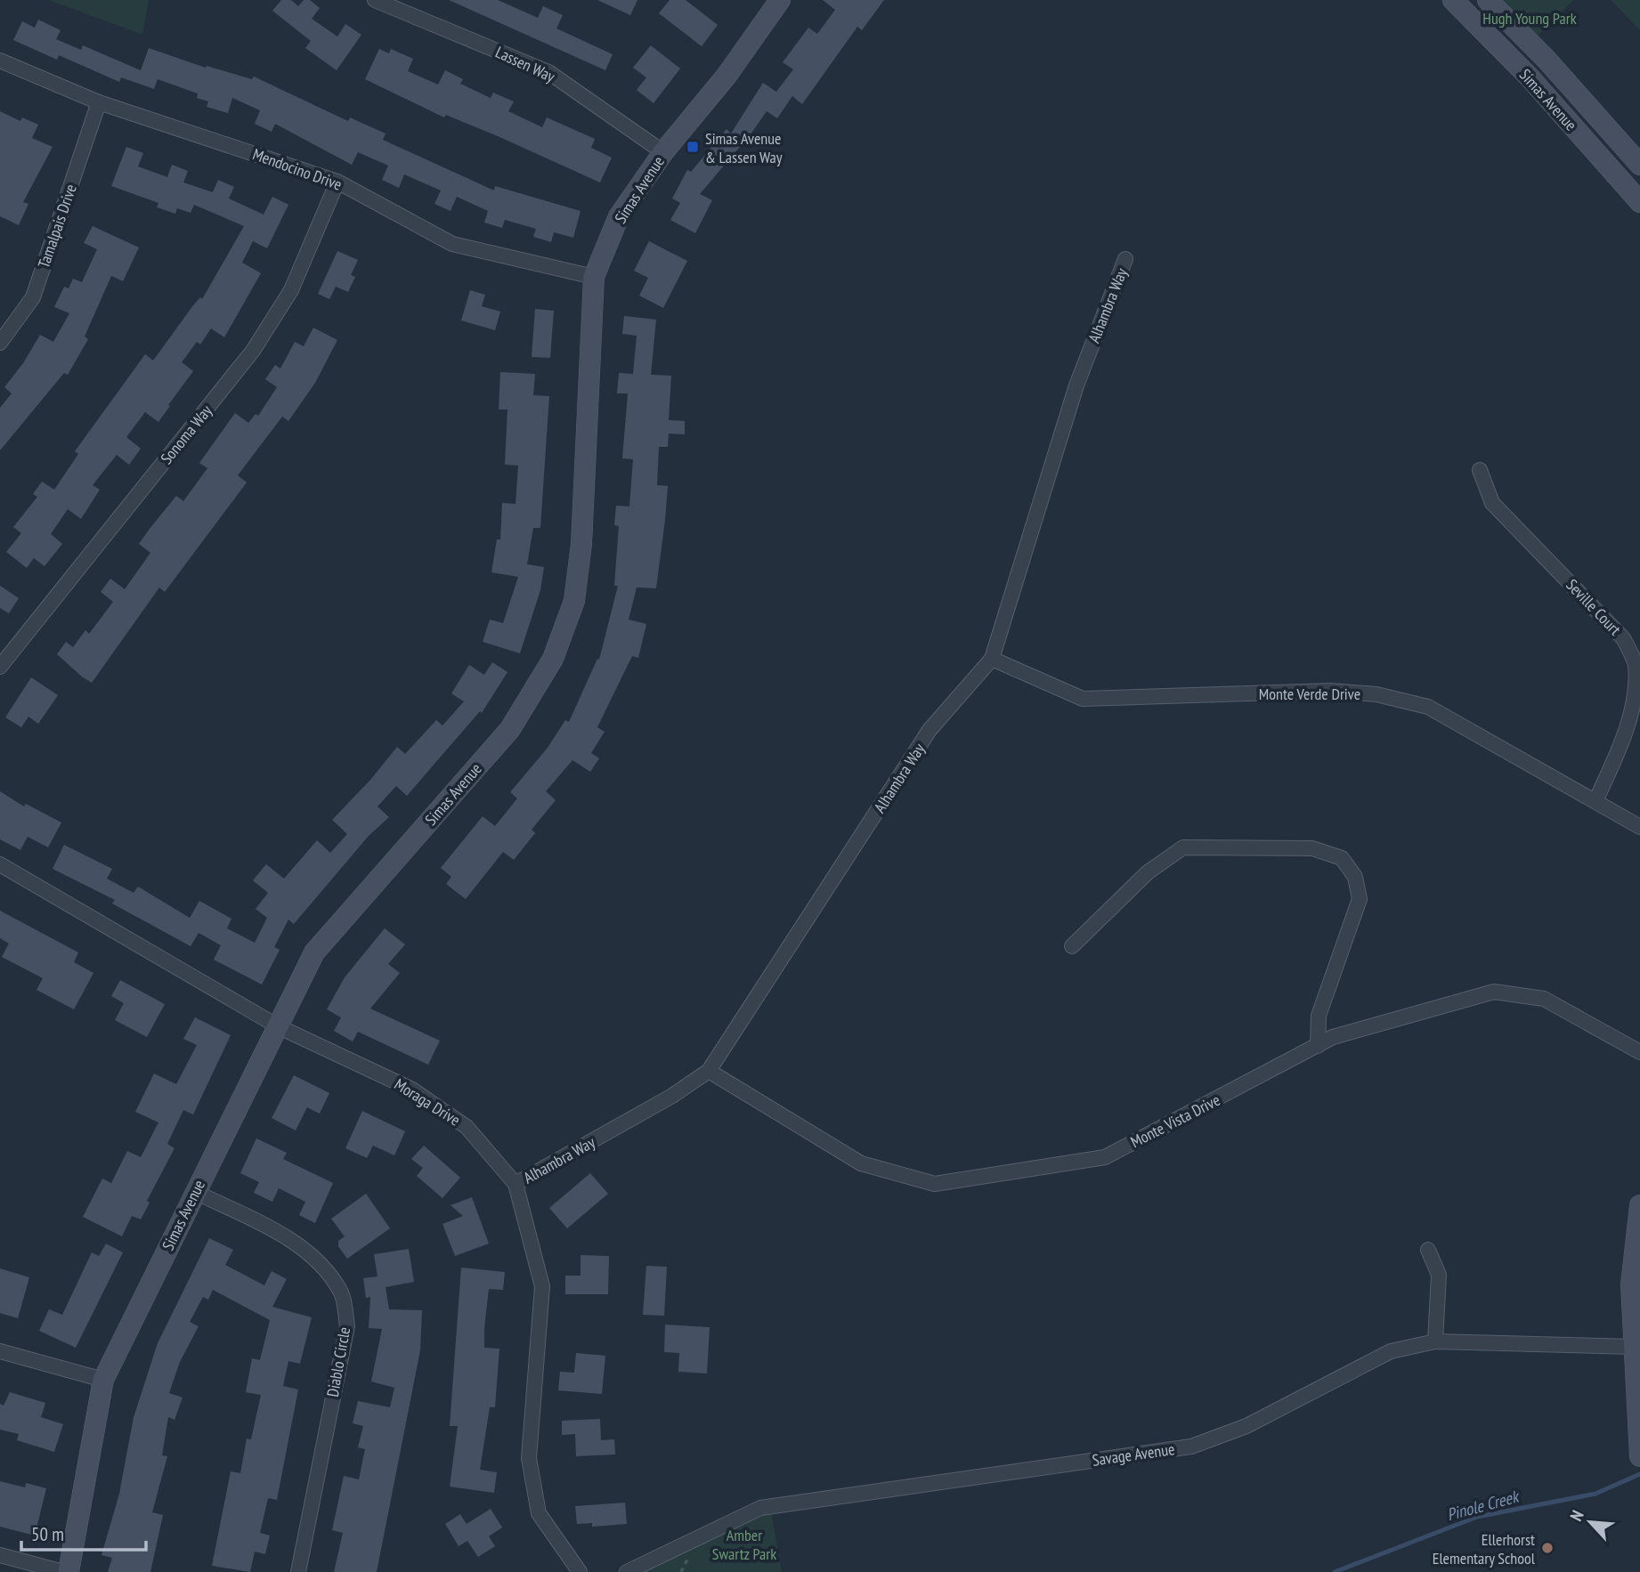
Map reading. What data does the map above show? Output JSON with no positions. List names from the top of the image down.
{
  "streets": {
    "street": [
      "Lassen Way",
      "Simas Avenue",
      "Mendocino Drive",
      "Tamalpais Drive",
      "Alhambra Way",
      "Sonoma Way",
      "Seville Court",
      "Monte Verde Drive",
      "Moraga Drive",
      "Monte Vista Drive",
      "Diablo Circle",
      "Savage Avenue"
    ]
  },
  "crossings": [
    ["Lassen Way", "Simas Avenue"],
    ["Simas Avenue", "Mendocino Drive"],
    ["Simas Avenue", "Moraga Drive"],
    ["Simas Avenue", "Diablo Circle"],
    ["Mendocino Drive", "Tamalpais Drive"],
    ["Mendocino Drive", "Sonoma Way"],
    ["Alhambra Way", "Monte Verde Drive"],
    ["Alhambra Way", "Moraga Drive"],
    ["Alhambra Way", "Monte Vista Drive"],
    ["Seville Court", "Monte Verde Drive"]
  ],
  "water": ["Pinole Creek"],
  "parks": ["Hugh Young Park", "Amber Swartz Park"],
  "places": {
    "transit": ["Simas Avenue & Lassen Way"],
    "other": ["Ellerhorst Elementary School"]
  },
  "scale_bar": "50 m",
  "north": "top left"
}
